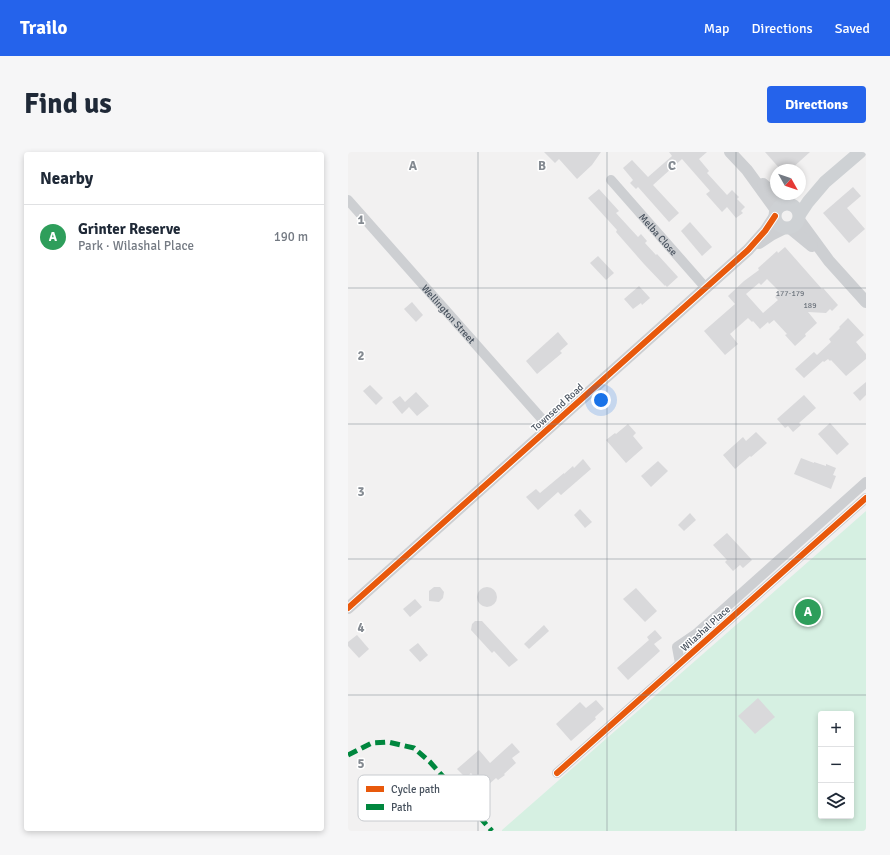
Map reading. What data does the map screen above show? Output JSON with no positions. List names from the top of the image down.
{
  "streets": {
    "main road": ["Townsend Road"],
    "street": ["Melba Close", "Wellington Street", "Wilashal Place"]
  },
  "crossings": [
    ["Melba Close", "Townsend Road"],
    ["Wellington Street", "Townsend Road"]
  ],
  "house_numbers": ["177-179", "189"],
  "legend": ["Cycle path", "Path"],
  "north": "bottom right",
  "page": {
    "header": "Trailo",
    "nav": ["Map", "Directions", "Saved"],
    "buttons": "Directions",
    "title": "Find us",
    "heading": "Nearby",
    "list": [
      {
        "mark": "A",
        "name": "Grinter Reserve",
        "note": "Park · Wilashal Place",
        "value": "190 m"
      }
    ],
    "pins": "A",
    "map_buttons": ["+", "−"]
  },
  "grid": {
    "columns": ["A", "B", "C"],
    "rows": [
      "1",
      "2",
      "3",
      "4",
      "5"
    ]
  }
}
